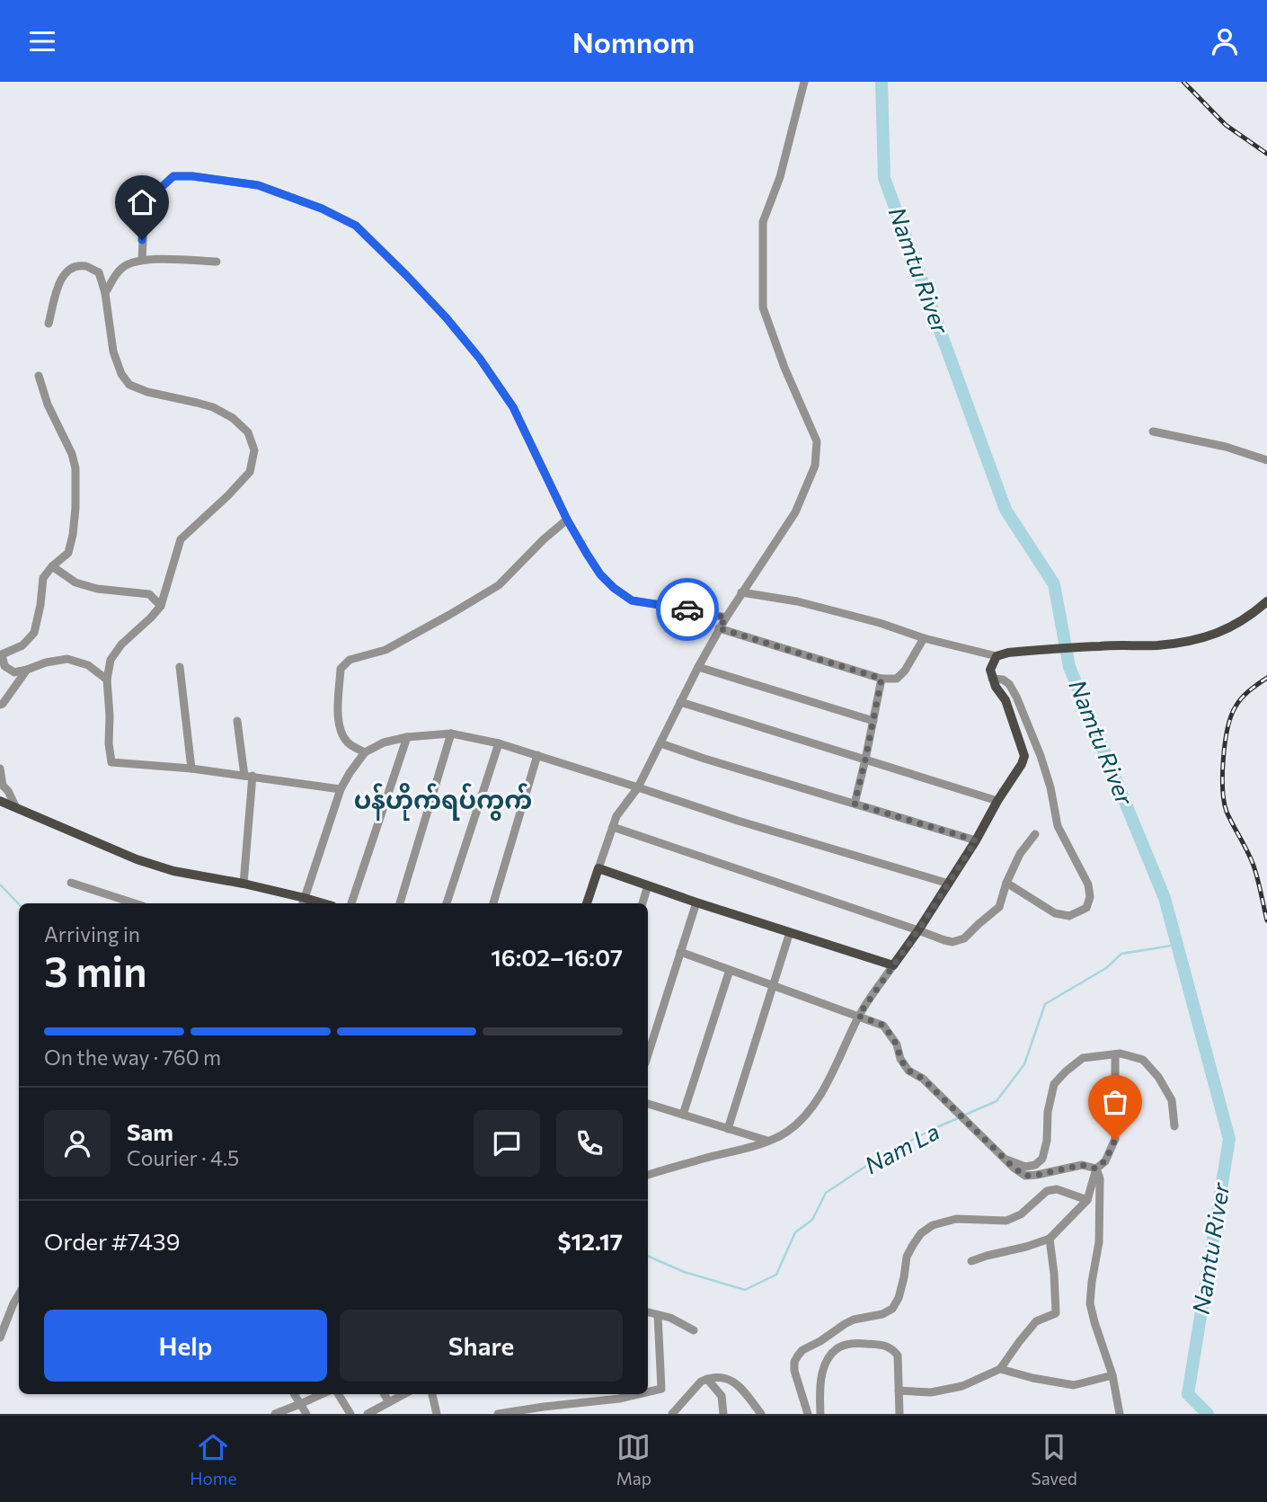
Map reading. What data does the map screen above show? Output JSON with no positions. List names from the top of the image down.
{
  "districts": ["ပန်ဟိုက်ရပ်ကွက်"],
  "water": ["Namtu River", "Nam La"],
  "page": {
    "header": "Nomnom",
    "heading": ["3 min", "Arriving in", "16:02–16:07"],
    "panel": [
      "Sam",
      "Courier · 4.5",
      "Order #7439",
      "$12.17"
    ],
    "bar": "On the way · 760 m",
    "buttons": ["Help", "Share"],
    "tabs": ["Home", "Map", "Saved"]
  }
}
